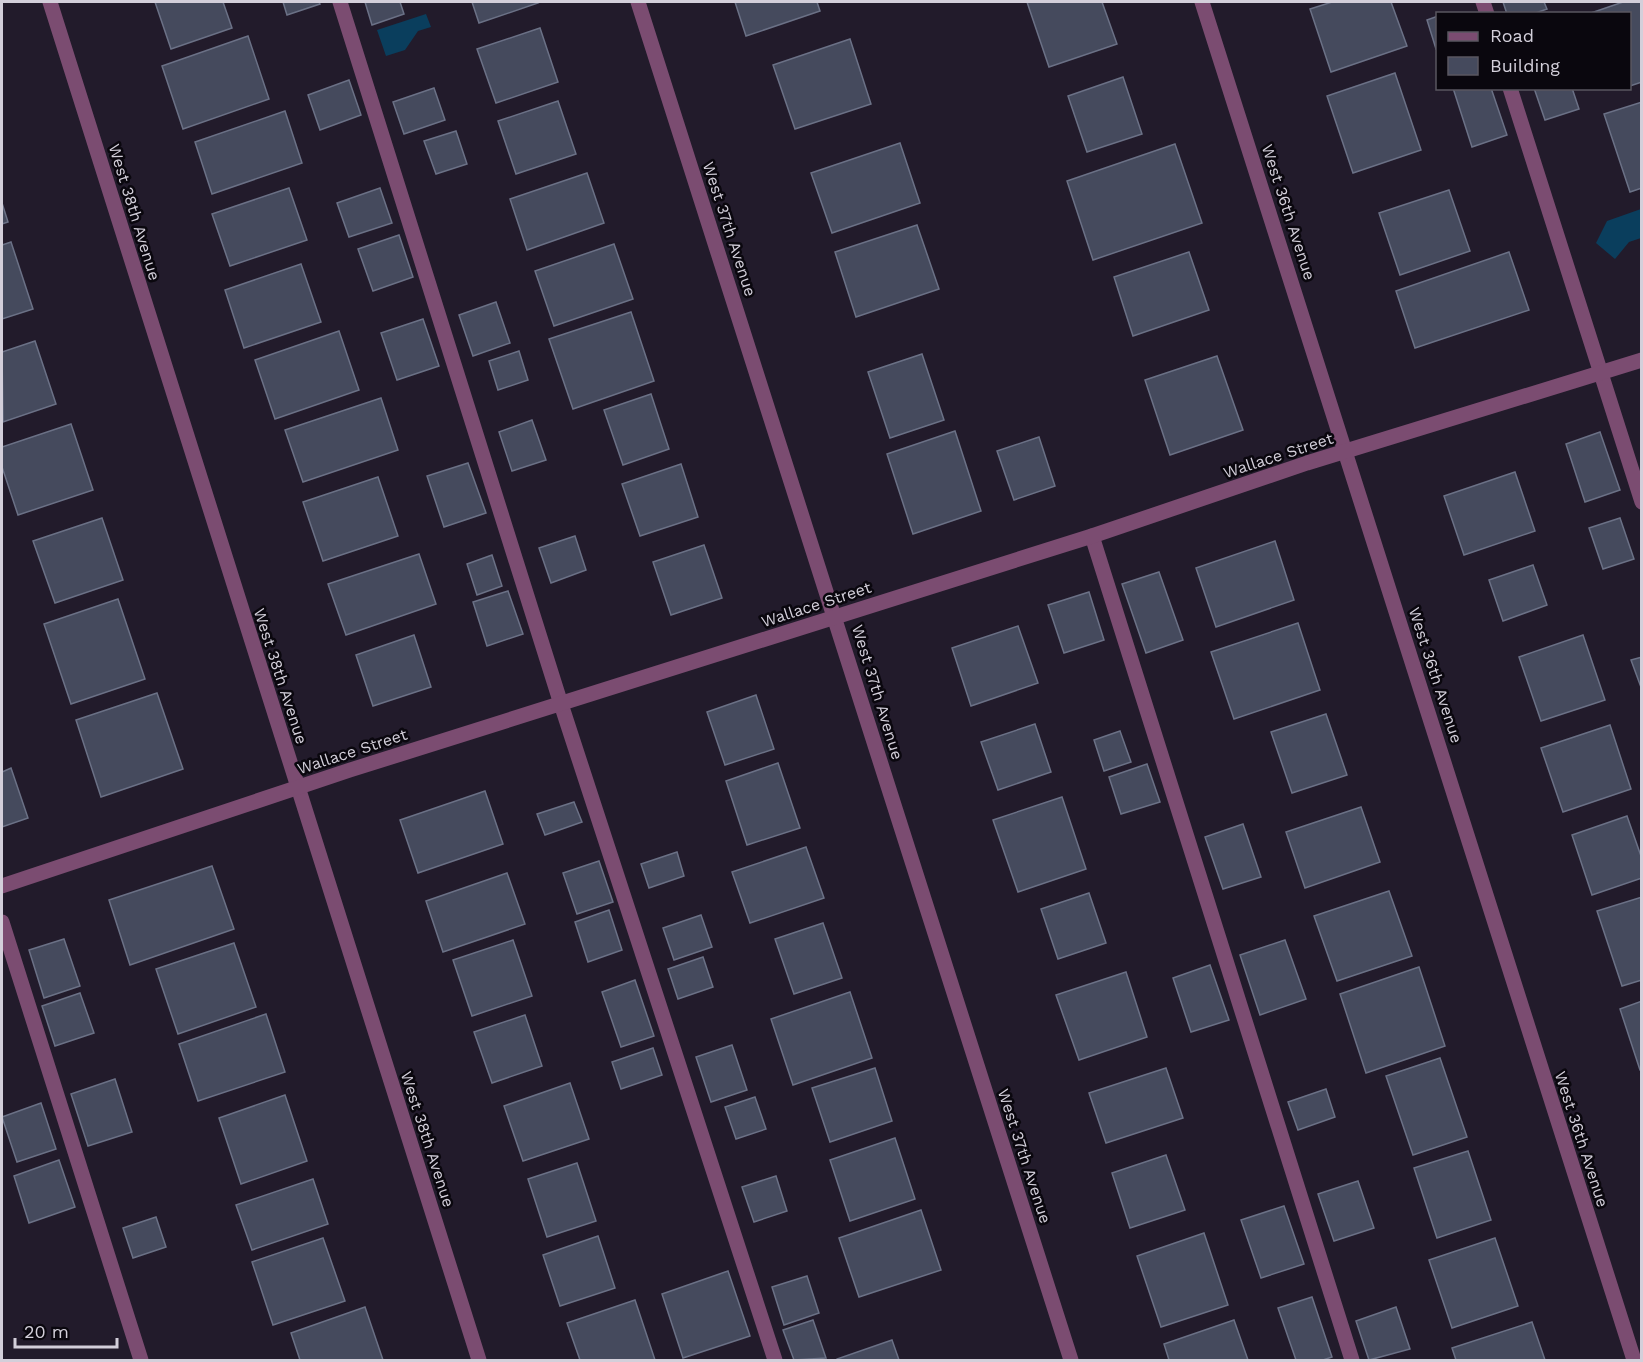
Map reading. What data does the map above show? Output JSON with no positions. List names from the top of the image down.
{
  "streets": {
    "street": [
      "West 38th Avenue",
      "West 36th Avenue",
      "West 37th Avenue",
      "Wallace Street"
    ]
  },
  "crossings": [
    ["West 38th Avenue", "Wallace Street"],
    ["West 36th Avenue", "Wallace Street"],
    ["West 37th Avenue", "Wallace Street"]
  ],
  "legend": ["Road", "Building"],
  "scale_bar": "20 m"
}
